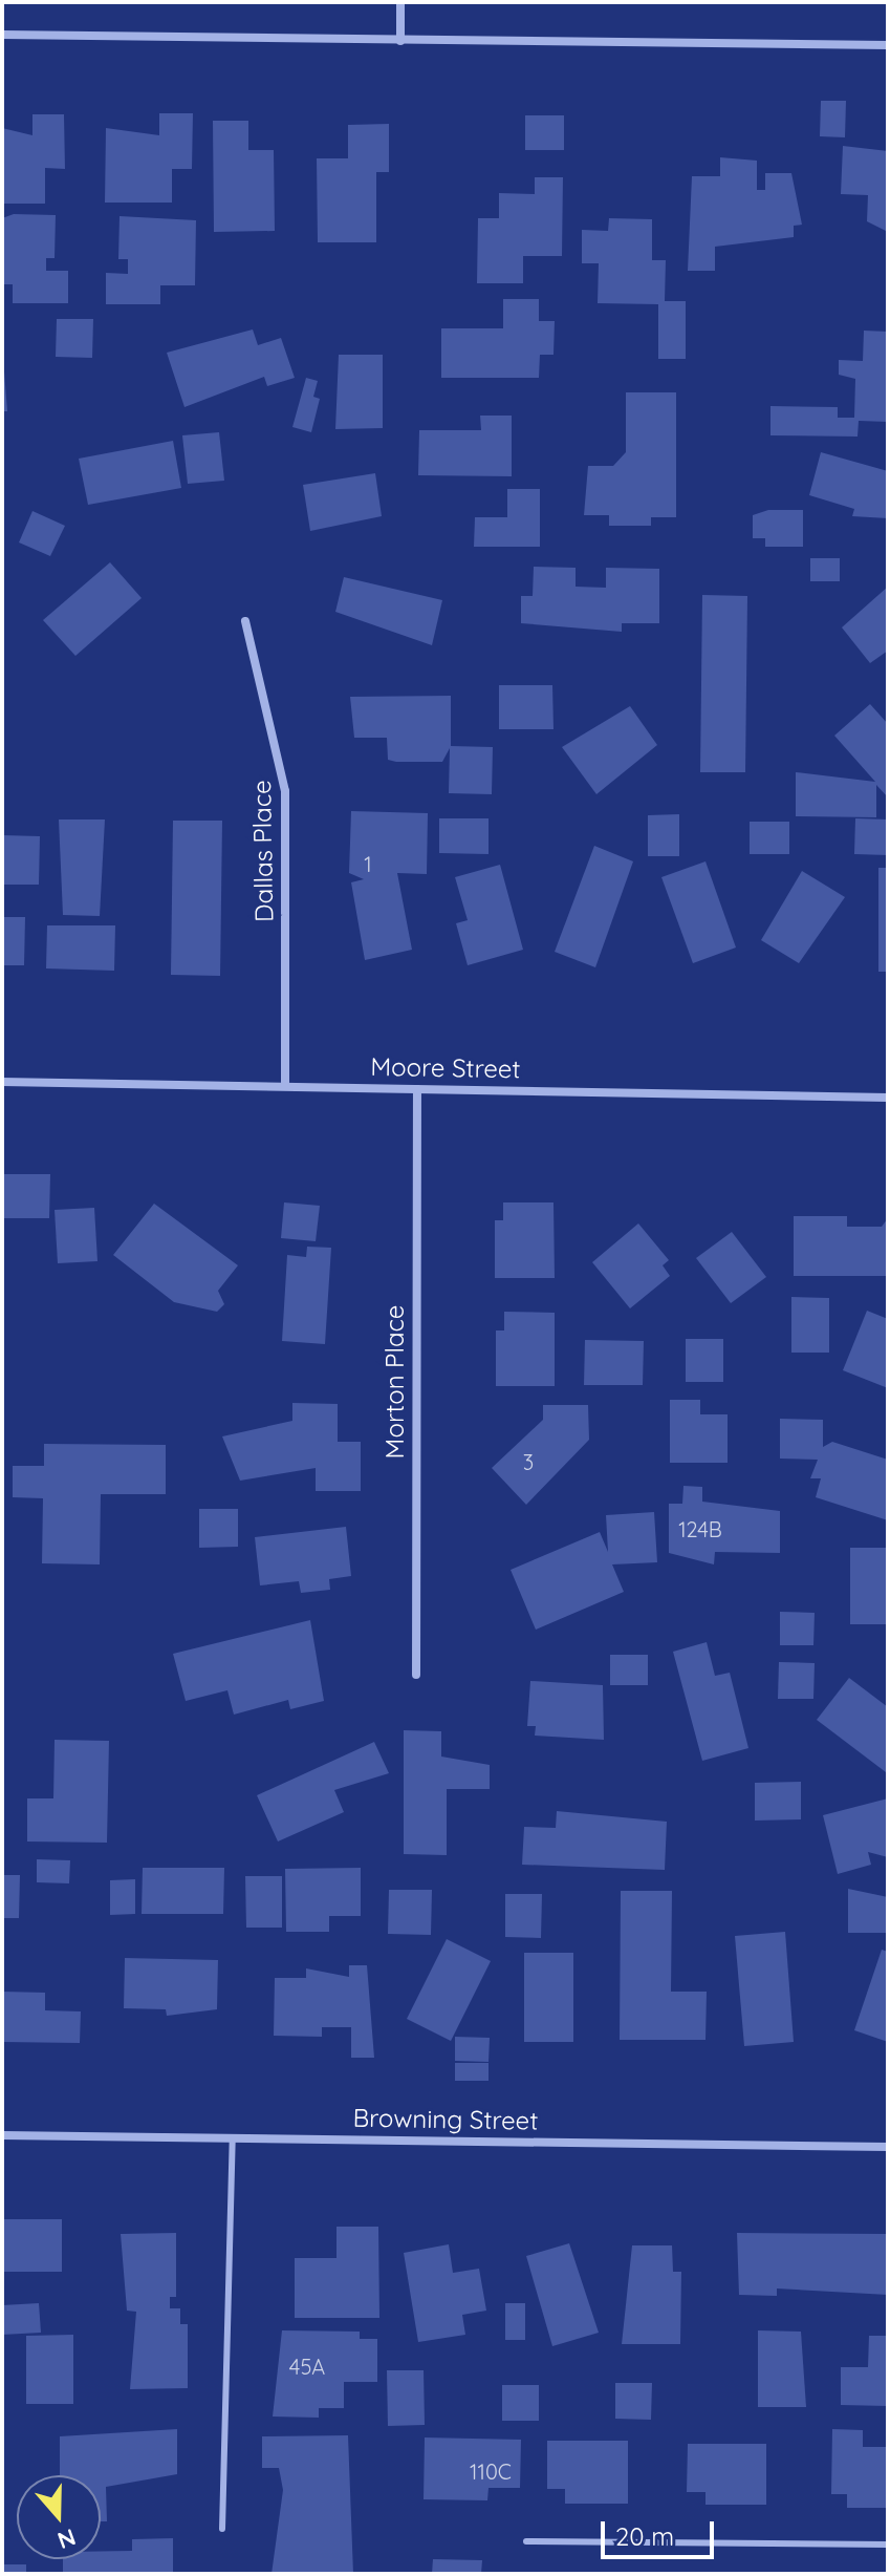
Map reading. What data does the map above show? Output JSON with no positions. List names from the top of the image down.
{
  "streets": {
    "street": [
      "Dallas Place",
      "Moore Street",
      "Morton Place",
      "Browning Street"
    ]
  },
  "crossings": [
    ["Dallas Place", "Moore Street"],
    ["Moore Street", "Morton Place"]
  ],
  "house_numbers": [
    "1",
    "3",
    "124B",
    "45A",
    "110C"
  ],
  "scale_bar": "20 m",
  "north": "bottom"
}
